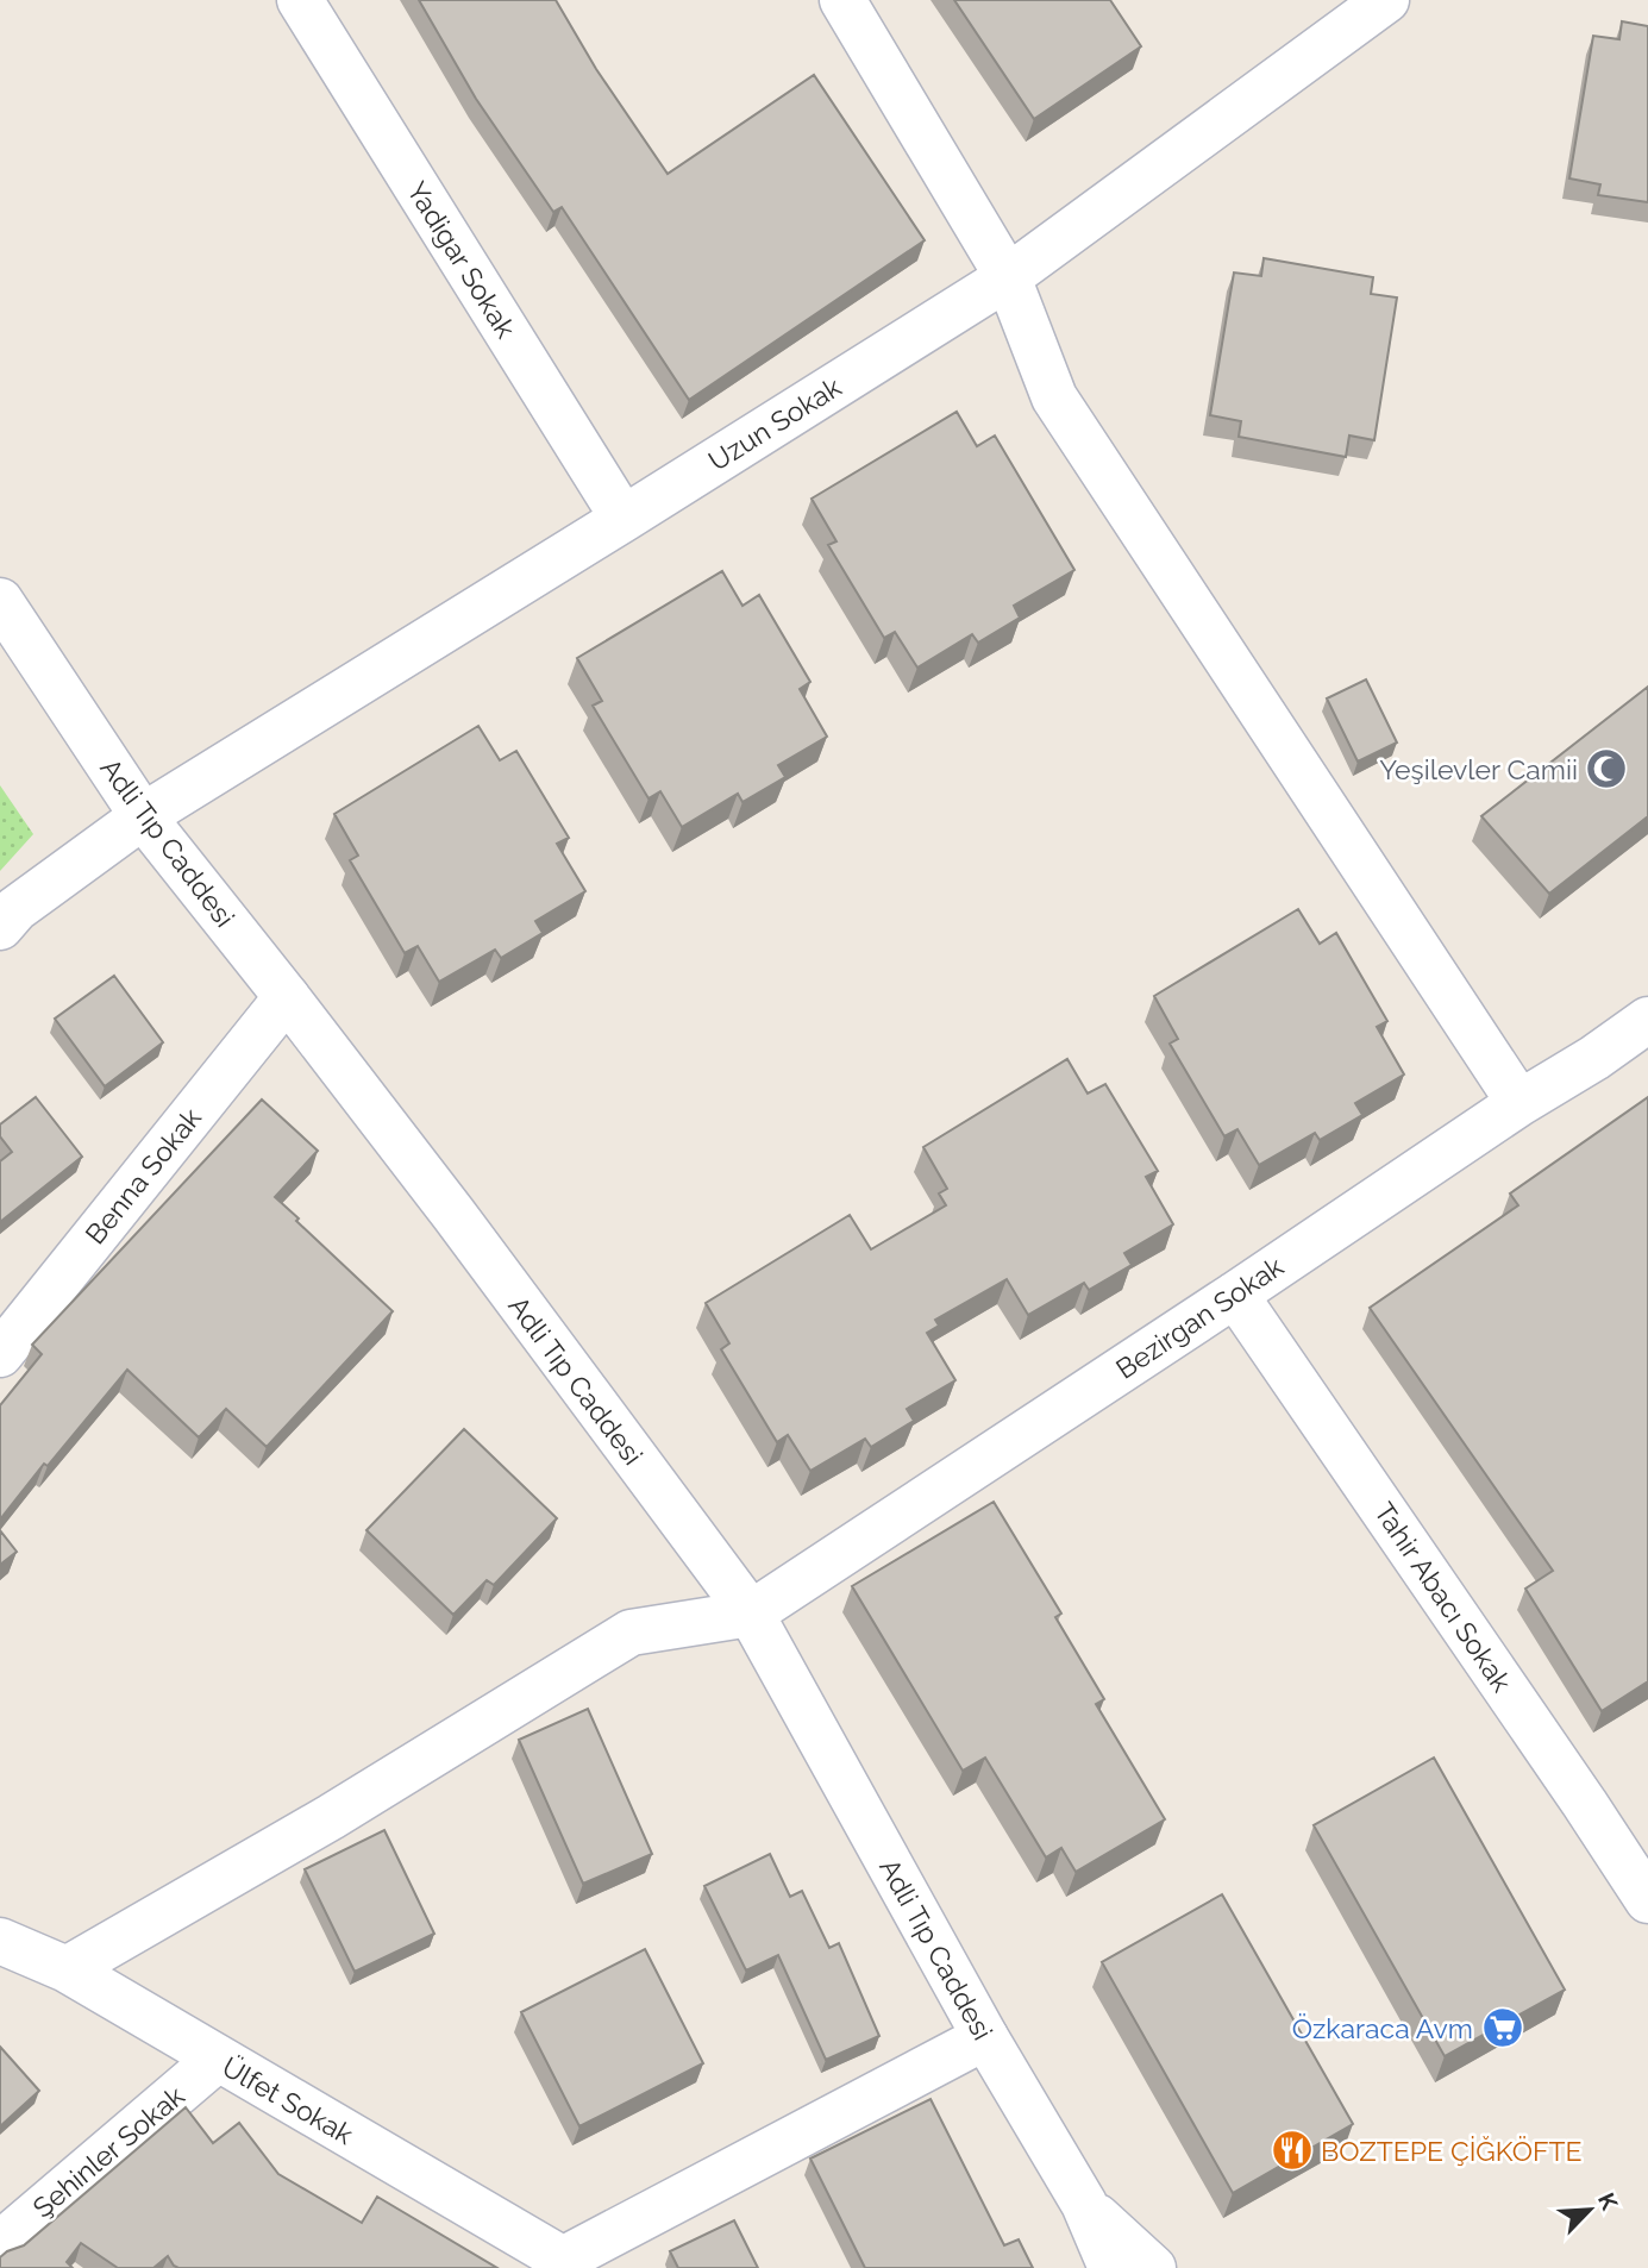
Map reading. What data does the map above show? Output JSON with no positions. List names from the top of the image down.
{
  "streets": {
    "street": [
      "Yadigar Sokak",
      "Uzun Sokak",
      "Adli Tıp Caddesi",
      "Benna Sokak",
      "Bezirgan Sokak",
      "Tahir Abacı Sokak",
      "Ülfet Sokak",
      "Şehinler Sokak"
    ]
  },
  "crossings": [
    ["Yadigar Sokak", "Uzun Sokak"],
    ["Uzun Sokak", "Adli Tıp Caddesi"],
    ["Adli Tıp Caddesi", "Benna Sokak"],
    ["Adli Tıp Caddesi", "Bezirgan Sokak"],
    ["Bezirgan Sokak", "Tahir Abacı Sokak"],
    ["Ülfet Sokak", "Şehinler Sokak"]
  ],
  "places": {
    "mosque": ["Yeşilevler Camii"],
    "supermarket": ["Özkaraca Avm"],
    "restaurant": ["BOZTEPE ÇİĞKÖFTE"]
  },
  "north": "top right"
}
